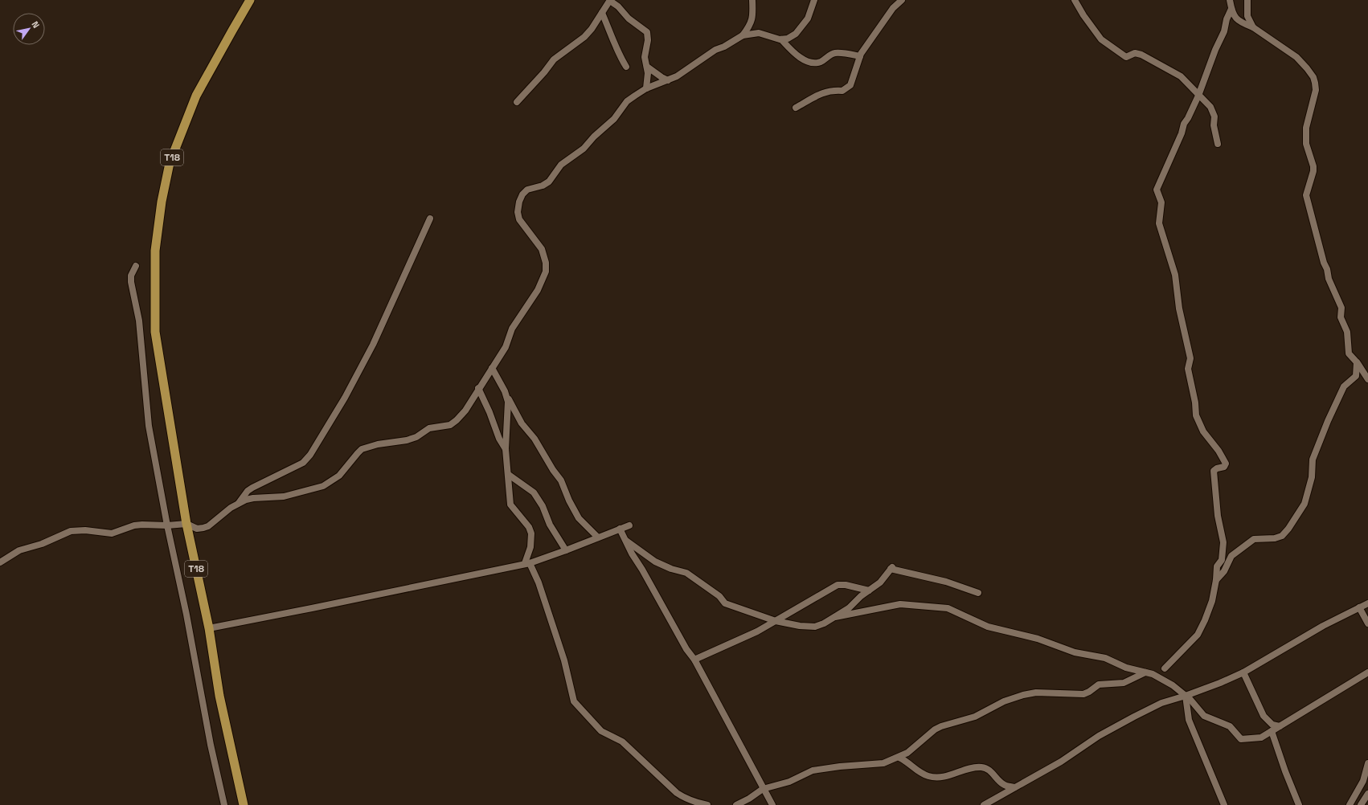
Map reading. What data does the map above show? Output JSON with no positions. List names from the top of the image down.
{
  "streets": {
    "highway": ["T18"]
  },
  "north": "top right"
}
